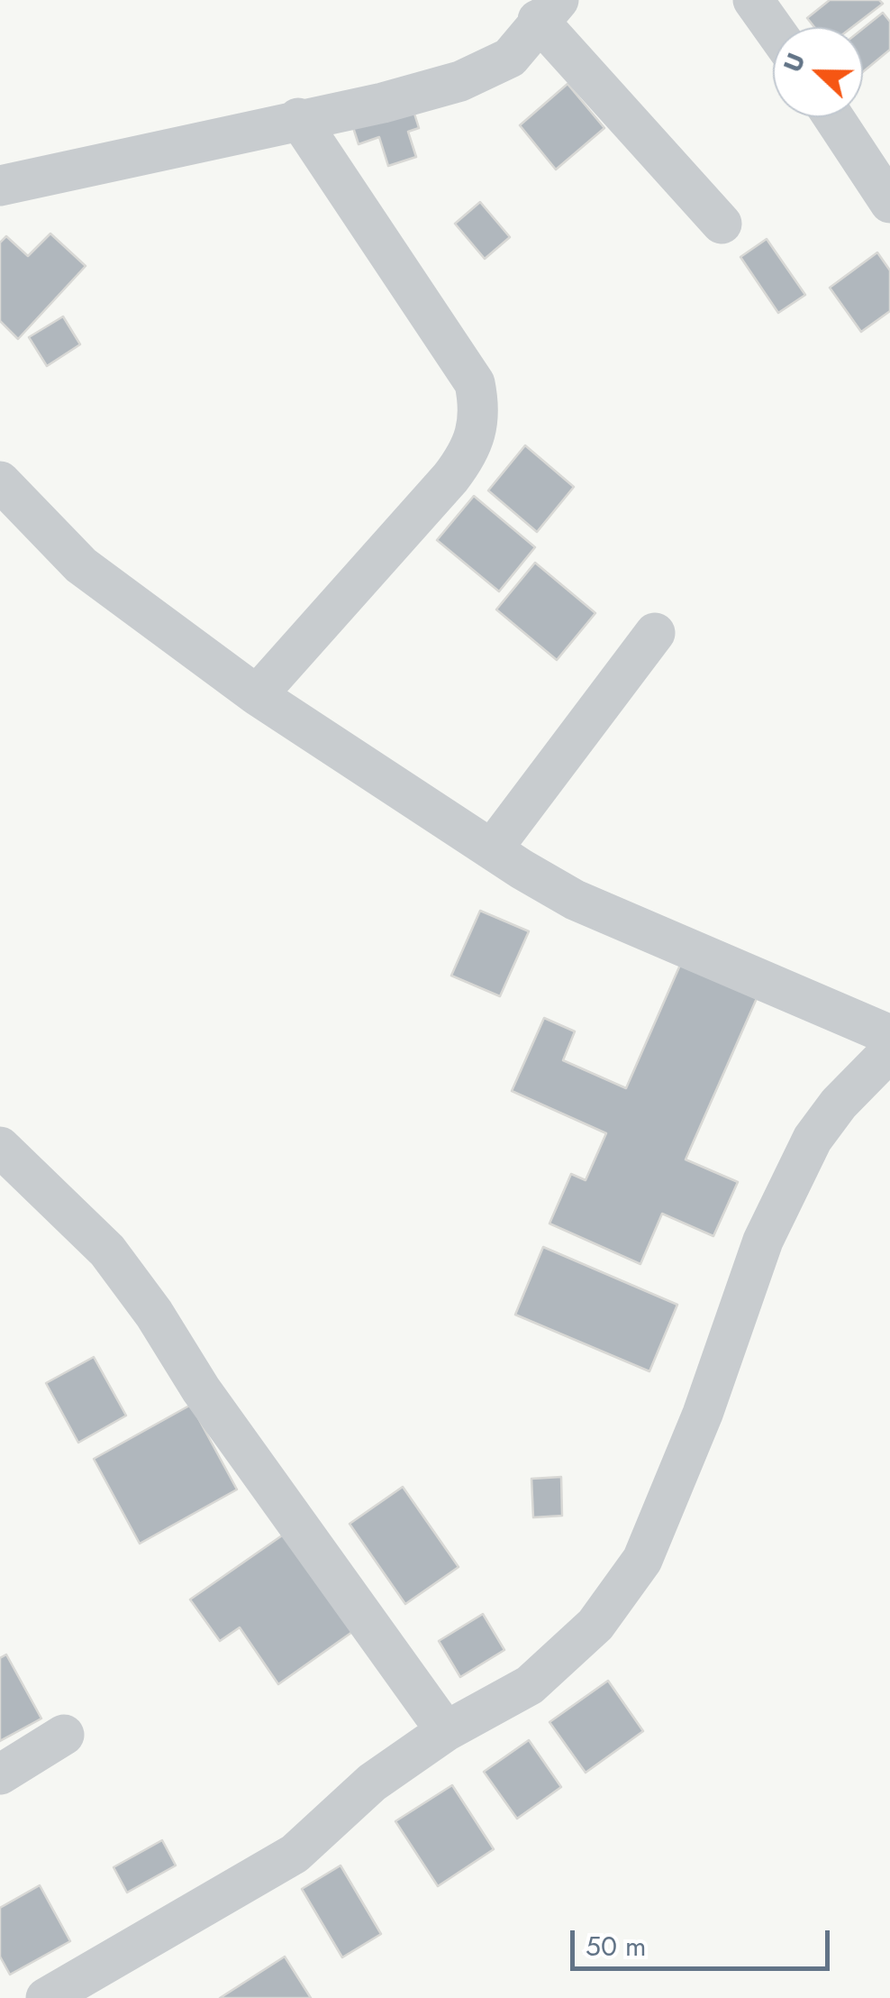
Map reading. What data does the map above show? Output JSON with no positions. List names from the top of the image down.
{
  "scale_bar": "50 m",
  "north": "left"
}
